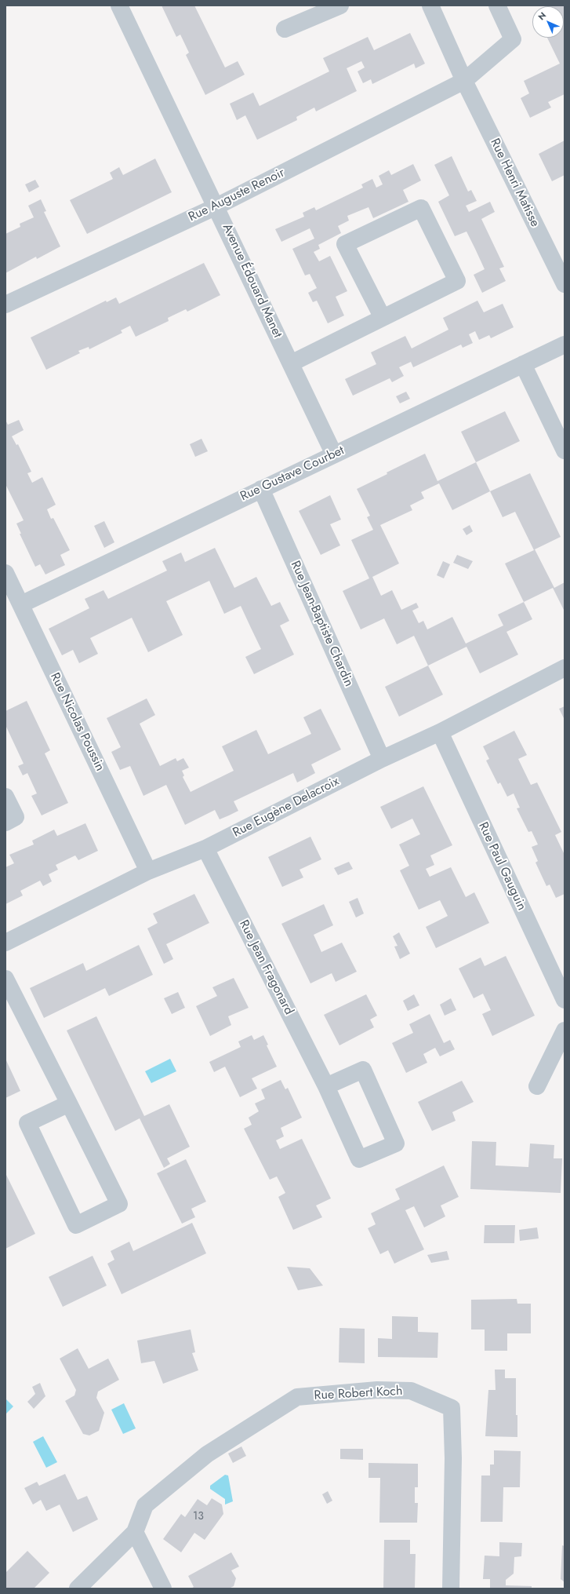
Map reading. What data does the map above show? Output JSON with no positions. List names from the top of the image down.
{
  "streets": {
    "street": [
      "Rue Henri Matisse",
      "Rue Auguste Renoir",
      "Avenue Édouard Manet",
      "Rue Gustave Courbet",
      "Rue Jean-Baptiste Chardin",
      "Rue Nicolas Poussin",
      "Rue Eugène Delacroix",
      "Rue Paul Gauguin",
      "Rue Jean Fragonard",
      "Rue Robert Koch"
    ]
  },
  "crossings": [
    ["Rue Henri Matisse", "Rue Auguste Renoir"],
    ["Rue Auguste Renoir", "Avenue Édouard Manet"],
    ["Avenue Édouard Manet", "Rue Gustave Courbet"],
    ["Rue Gustave Courbet", "Rue Jean-Baptiste Chardin"],
    ["Rue Gustave Courbet", "Rue Nicolas Poussin"],
    ["Rue Jean-Baptiste Chardin", "Rue Eugène Delacroix"],
    ["Rue Nicolas Poussin", "Rue Eugène Delacroix"],
    ["Rue Eugène Delacroix", "Rue Paul Gauguin"],
    ["Rue Eugène Delacroix", "Rue Jean Fragonard"]
  ],
  "house_numbers": ["13"],
  "north": "top left"
}
